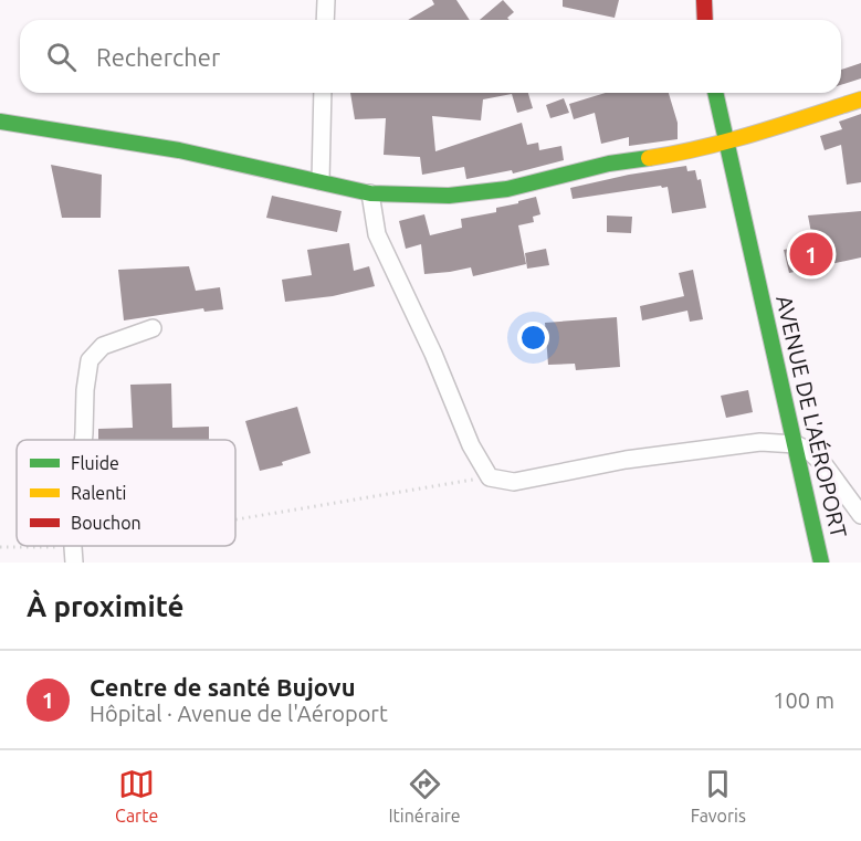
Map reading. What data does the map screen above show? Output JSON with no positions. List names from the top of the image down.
{
  "streets": {
    "main road": ["AVENUE DE L'AÉROPORT"]
  },
  "legend": ["Fluide", "Ralenti", "Bouchon"],
  "page": {
    "search": "Rechercher",
    "pins": "1",
    "heading": "À proximité",
    "list": [
      {
        "mark": "1",
        "name": "Centre de santé Bujovu",
        "note": "Hôpital · Avenue de l'Aéroport",
        "value": "100 m"
      }
    ],
    "nav": ["Carte", "Itinéraire", "Favoris"]
  }
}
